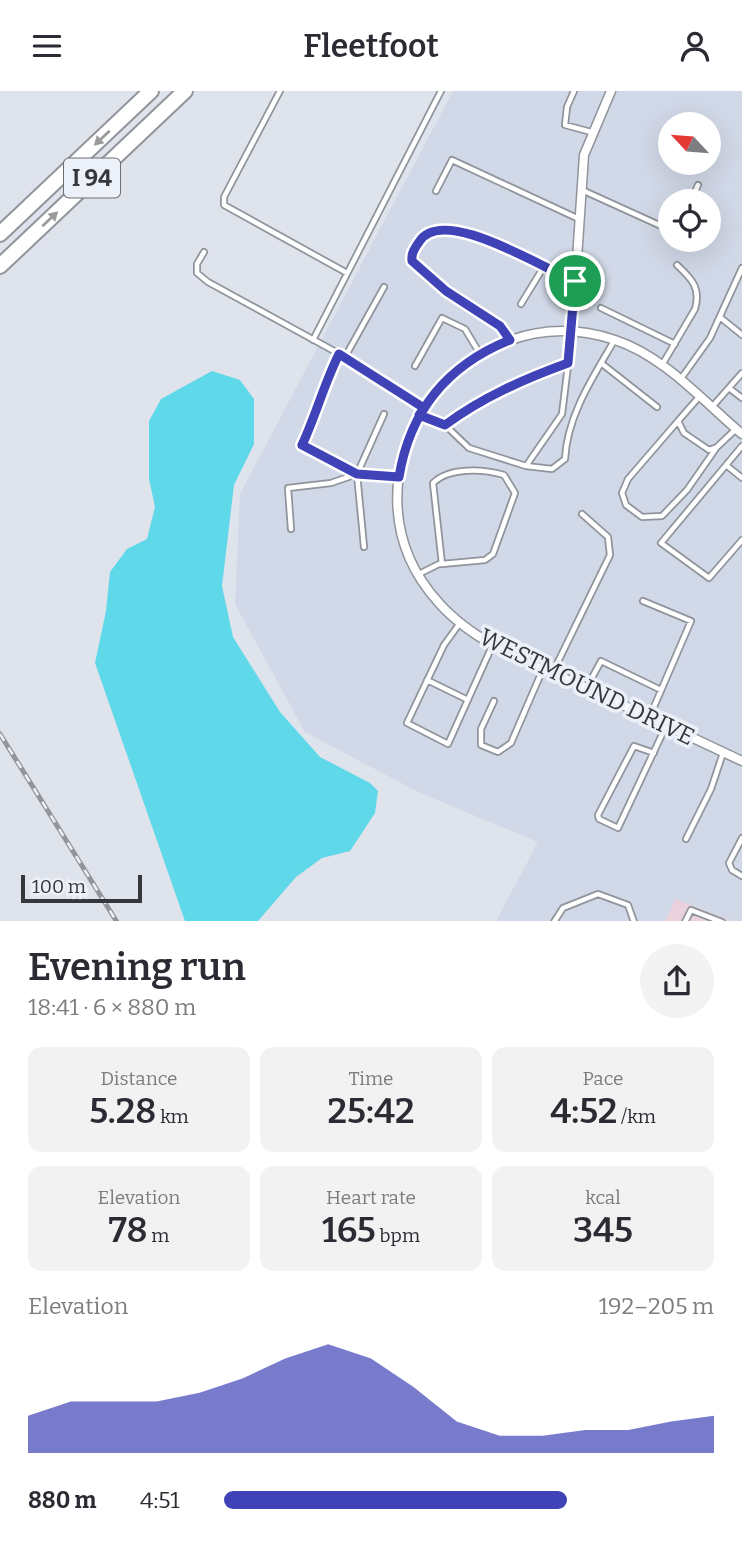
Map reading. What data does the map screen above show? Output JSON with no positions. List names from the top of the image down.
{
  "streets": {
    "highway": ["I 94"],
    "street": ["WESTMOUND DRIVE"]
  },
  "scale_bar": "100 m",
  "north": "top left",
  "page": {
    "header": "Fleetfoot",
    "scale": "100 m",
    "heading": ["Evening run", "18:41 · 6 × 880 m"],
    "stats": [
      ["Distance", "5.28 km"],
      ["Time", "25:42"],
      ["Pace", "4:52 /km"],
      ["Elevation", "78 m"],
      ["Heart rate", "165 bpm"],
      ["kcal", "345"]
    ],
    "chart": ["Elevation", "192–205 m"],
    "list": [
      {
        "name": "880 m",
        "note": "4:51"
      }
    ]
  }
}
